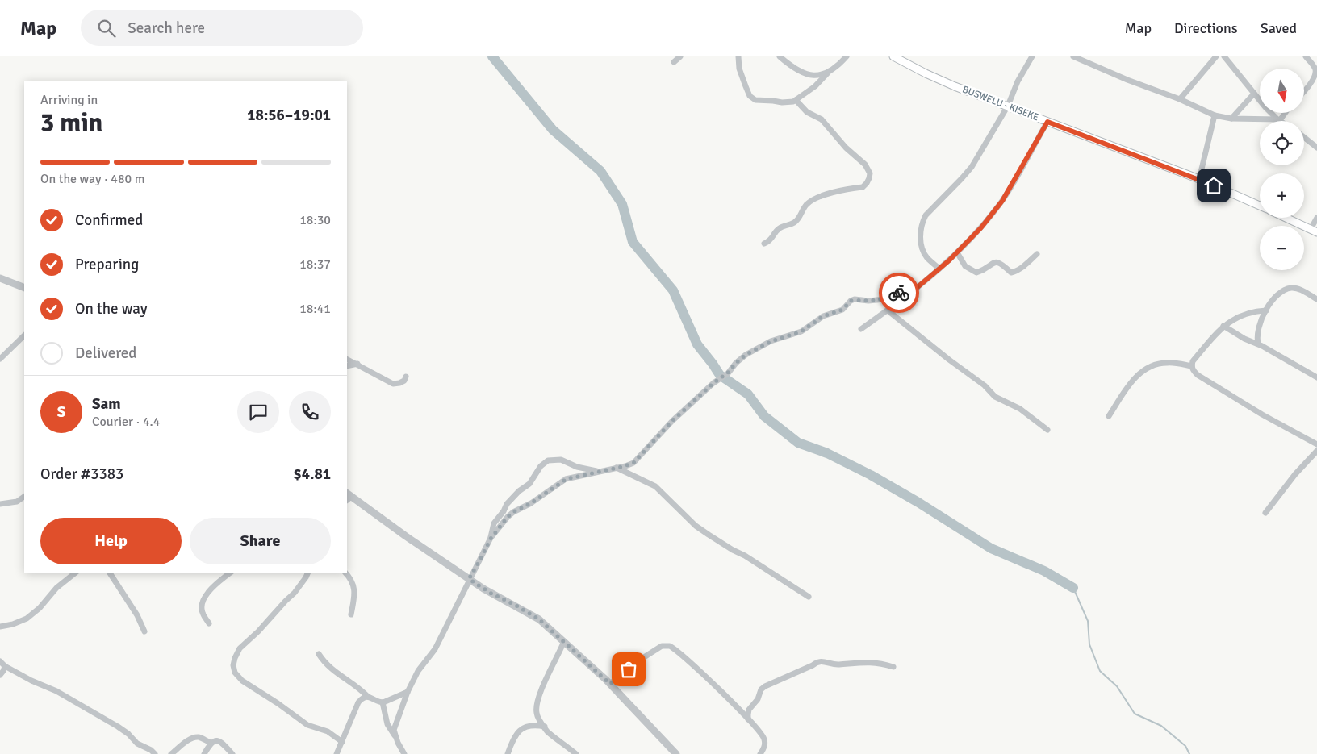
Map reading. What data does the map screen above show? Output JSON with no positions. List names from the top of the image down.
{
  "streets": {
    "main road": ["BUSWELU - KISEKE"]
  },
  "north": "bottom",
  "page": {
    "header": "Map",
    "search": "Search here",
    "nav": ["Map", "Directions", "Saved"],
    "map_buttons": ["+", "−"],
    "heading": ["3 min", "Arriving in", "18:56–19:01"],
    "panel": [
      "Sam",
      "Courier · 4.4",
      "Order #3383",
      "$4.81"
    ],
    "bar": "On the way · 480 m",
    "list": [
      ["Confirmed", "18:30"],
      ["Preparing", "18:37"],
      ["On the way", "18:41"],
      "Delivered"
    ],
    "round": "S",
    "buttons": ["Help", "Share"]
  }
}
